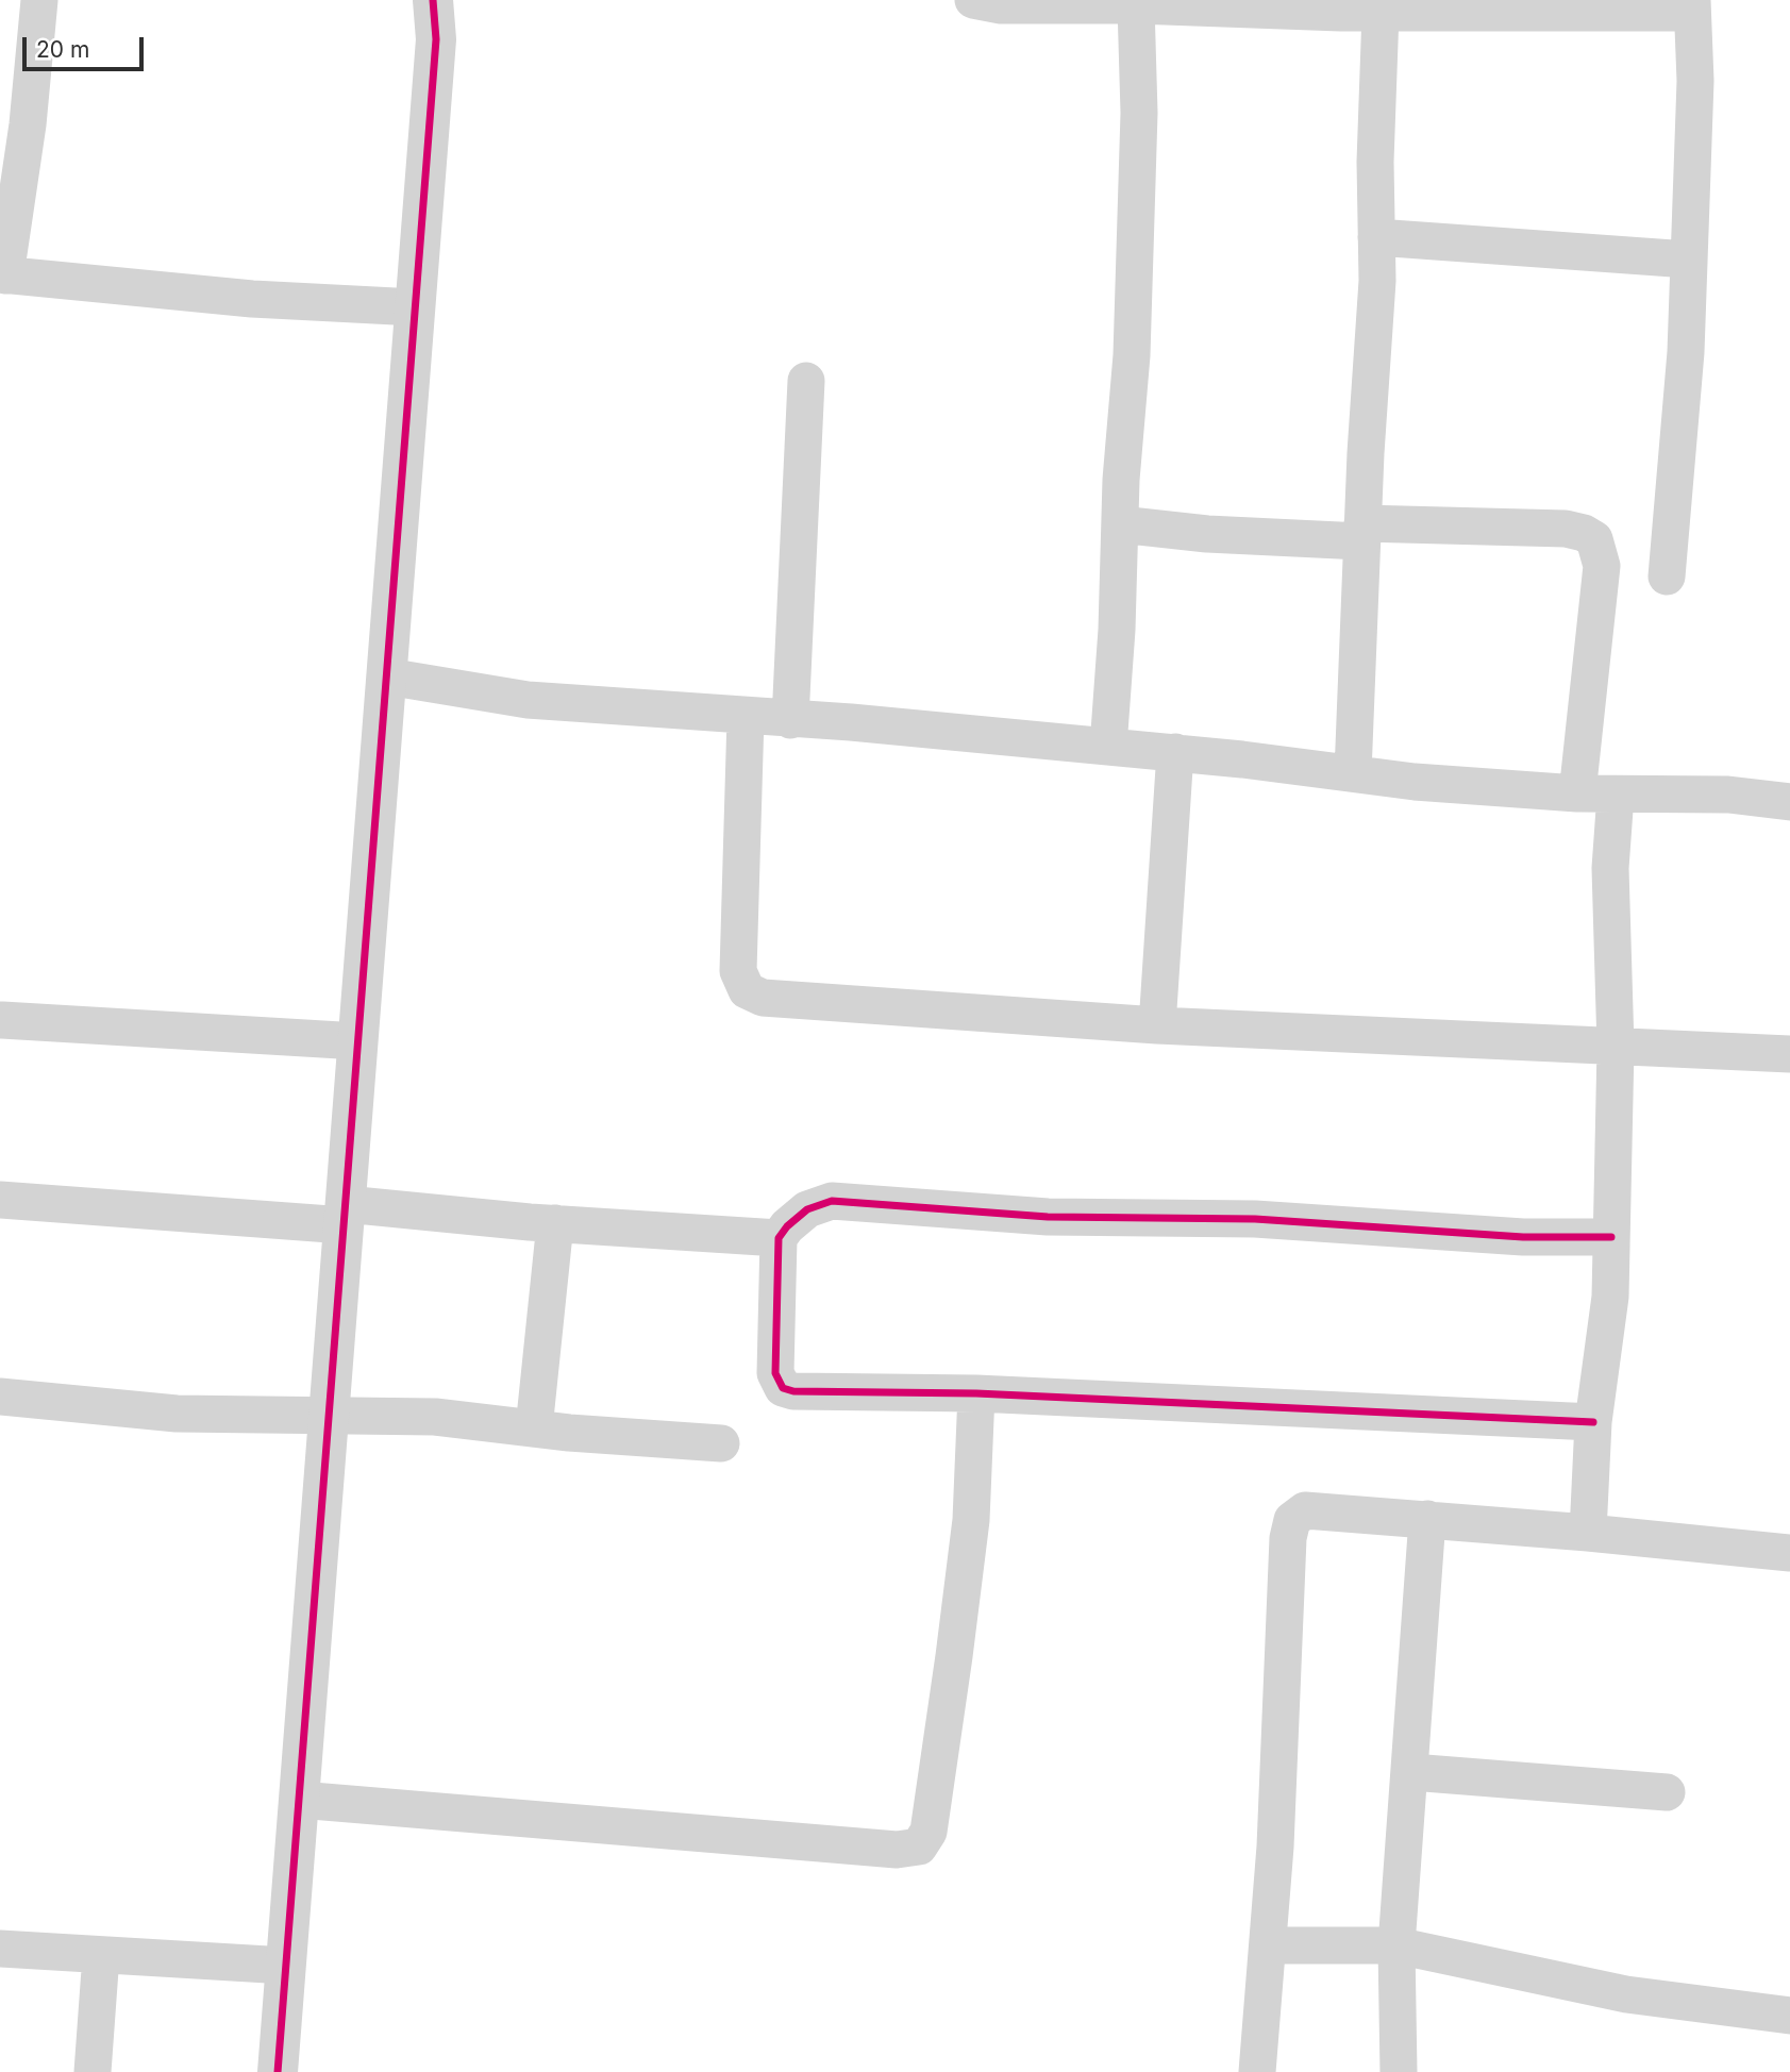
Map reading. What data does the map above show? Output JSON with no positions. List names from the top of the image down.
{
  "scale_bar": "20 m"
}
